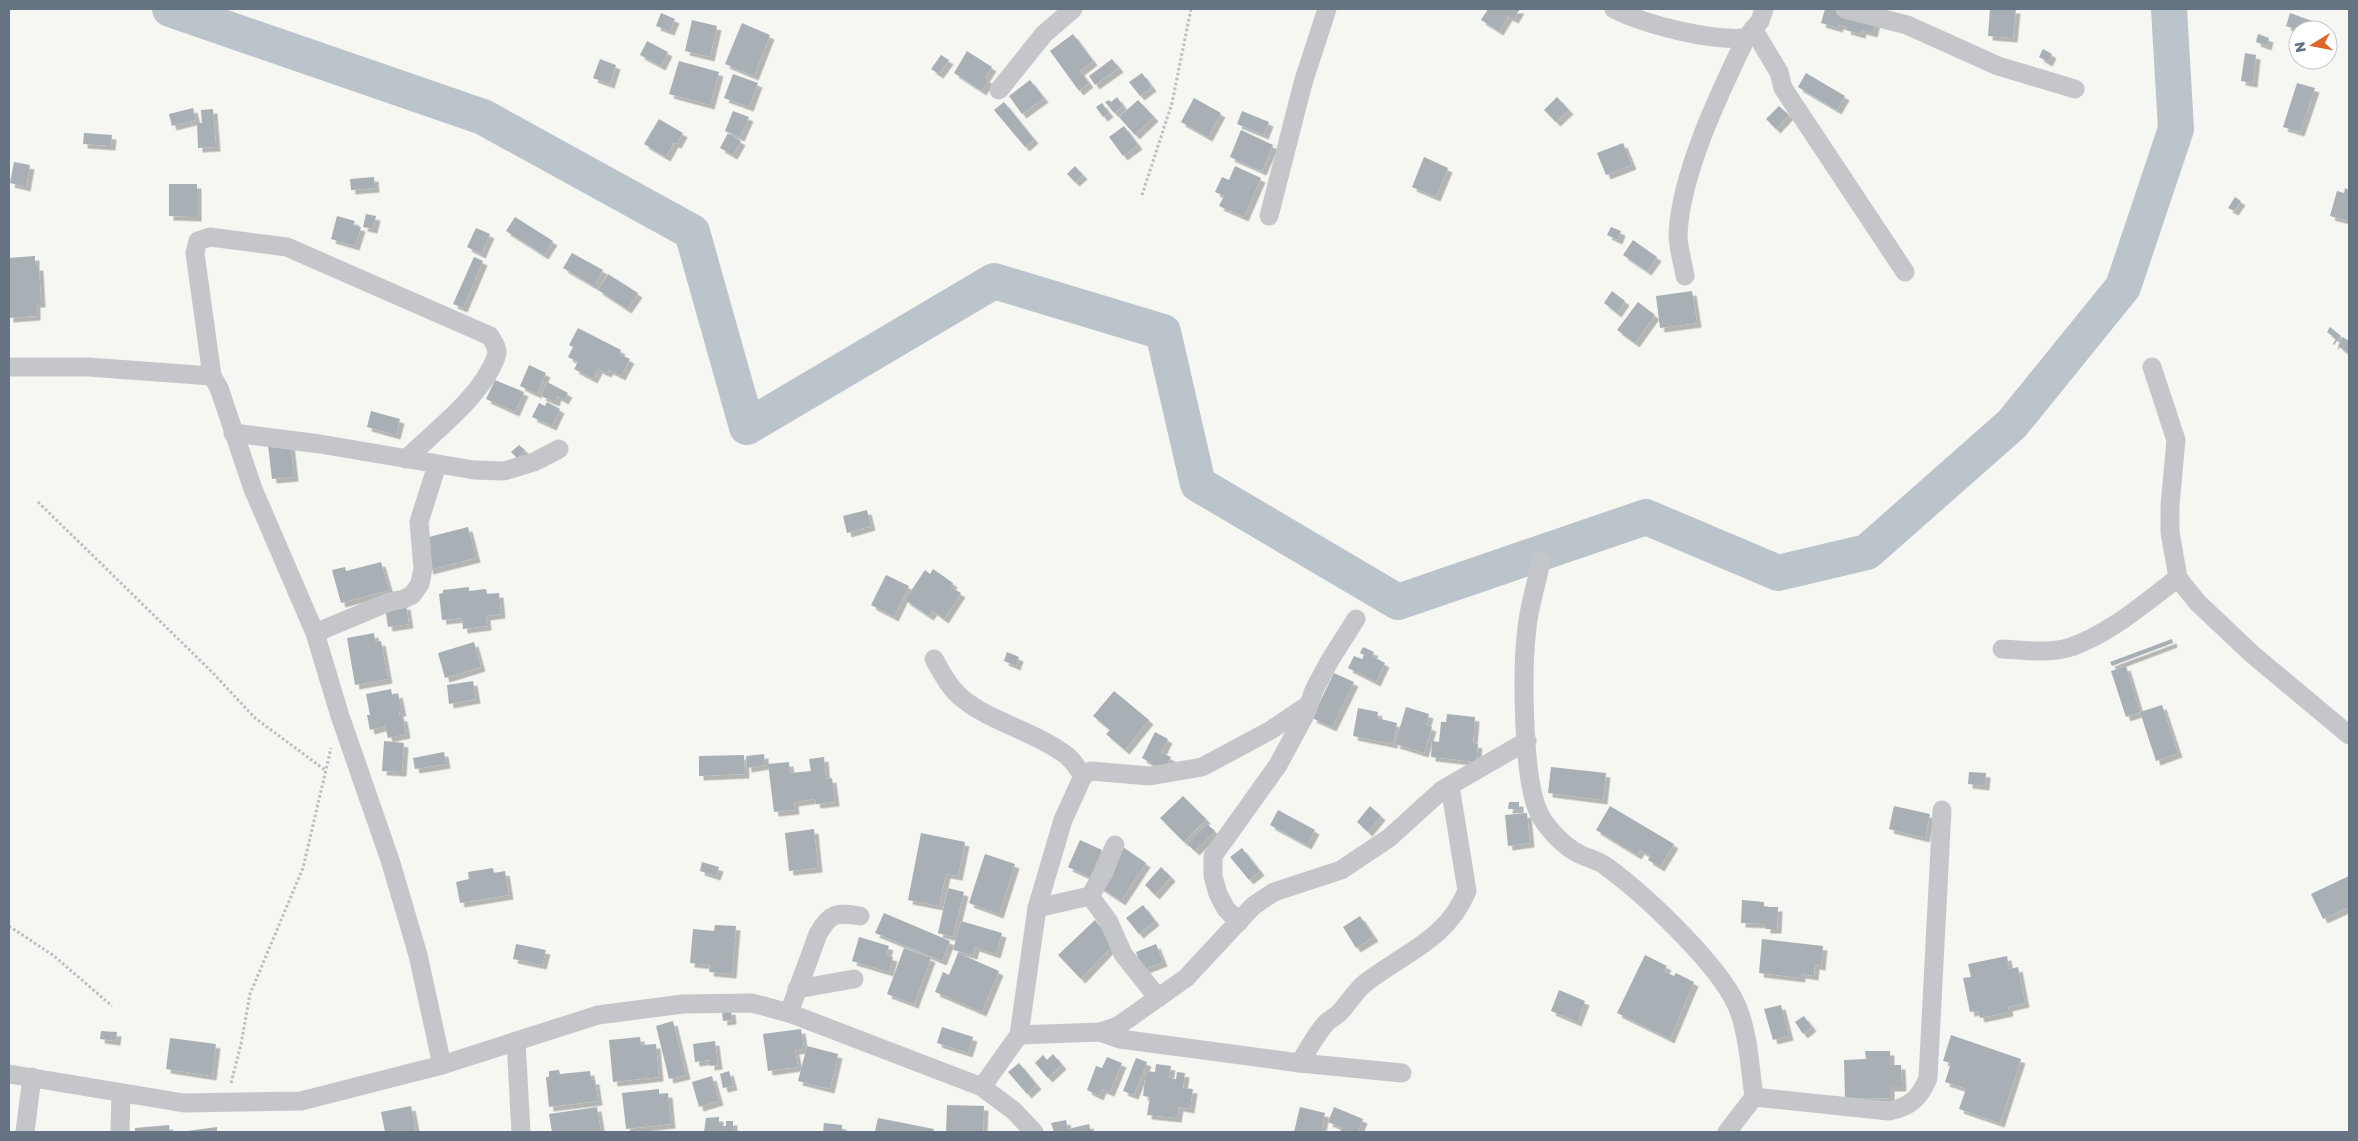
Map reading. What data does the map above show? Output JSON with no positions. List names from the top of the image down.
{
  "north": "left"
}
